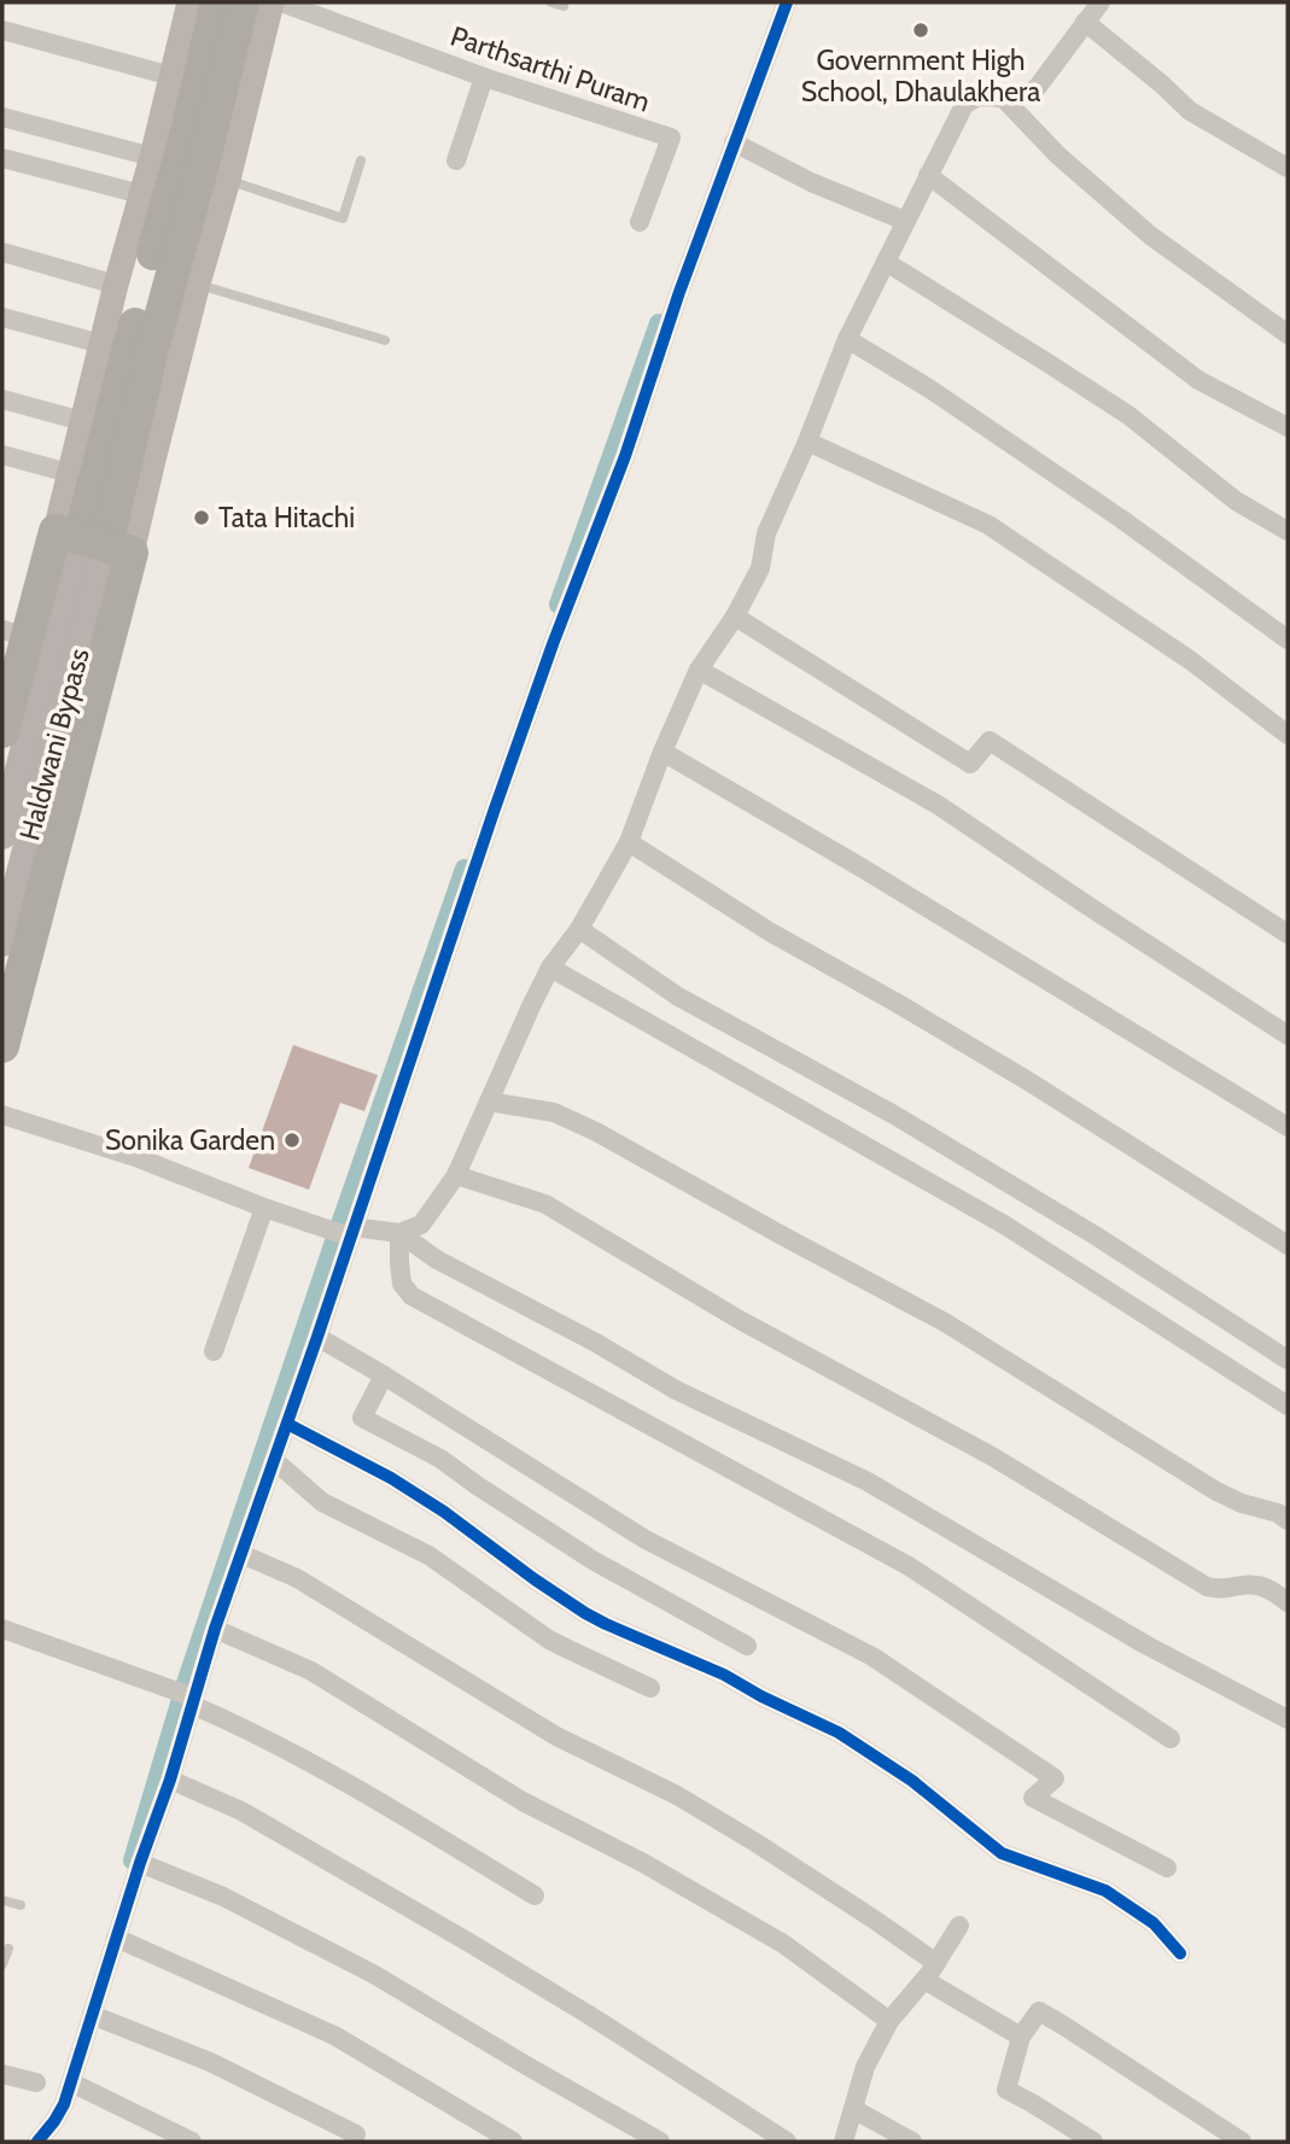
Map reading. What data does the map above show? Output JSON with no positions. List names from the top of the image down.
{
  "streets": {
    "main road": ["Haldwani Bypass"],
    "street": ["Parthsarthi Puram"]
  },
  "places": ["Government High School, Dhaulakhera", "Tata Hitachi", "Sonika Garden"]
}
